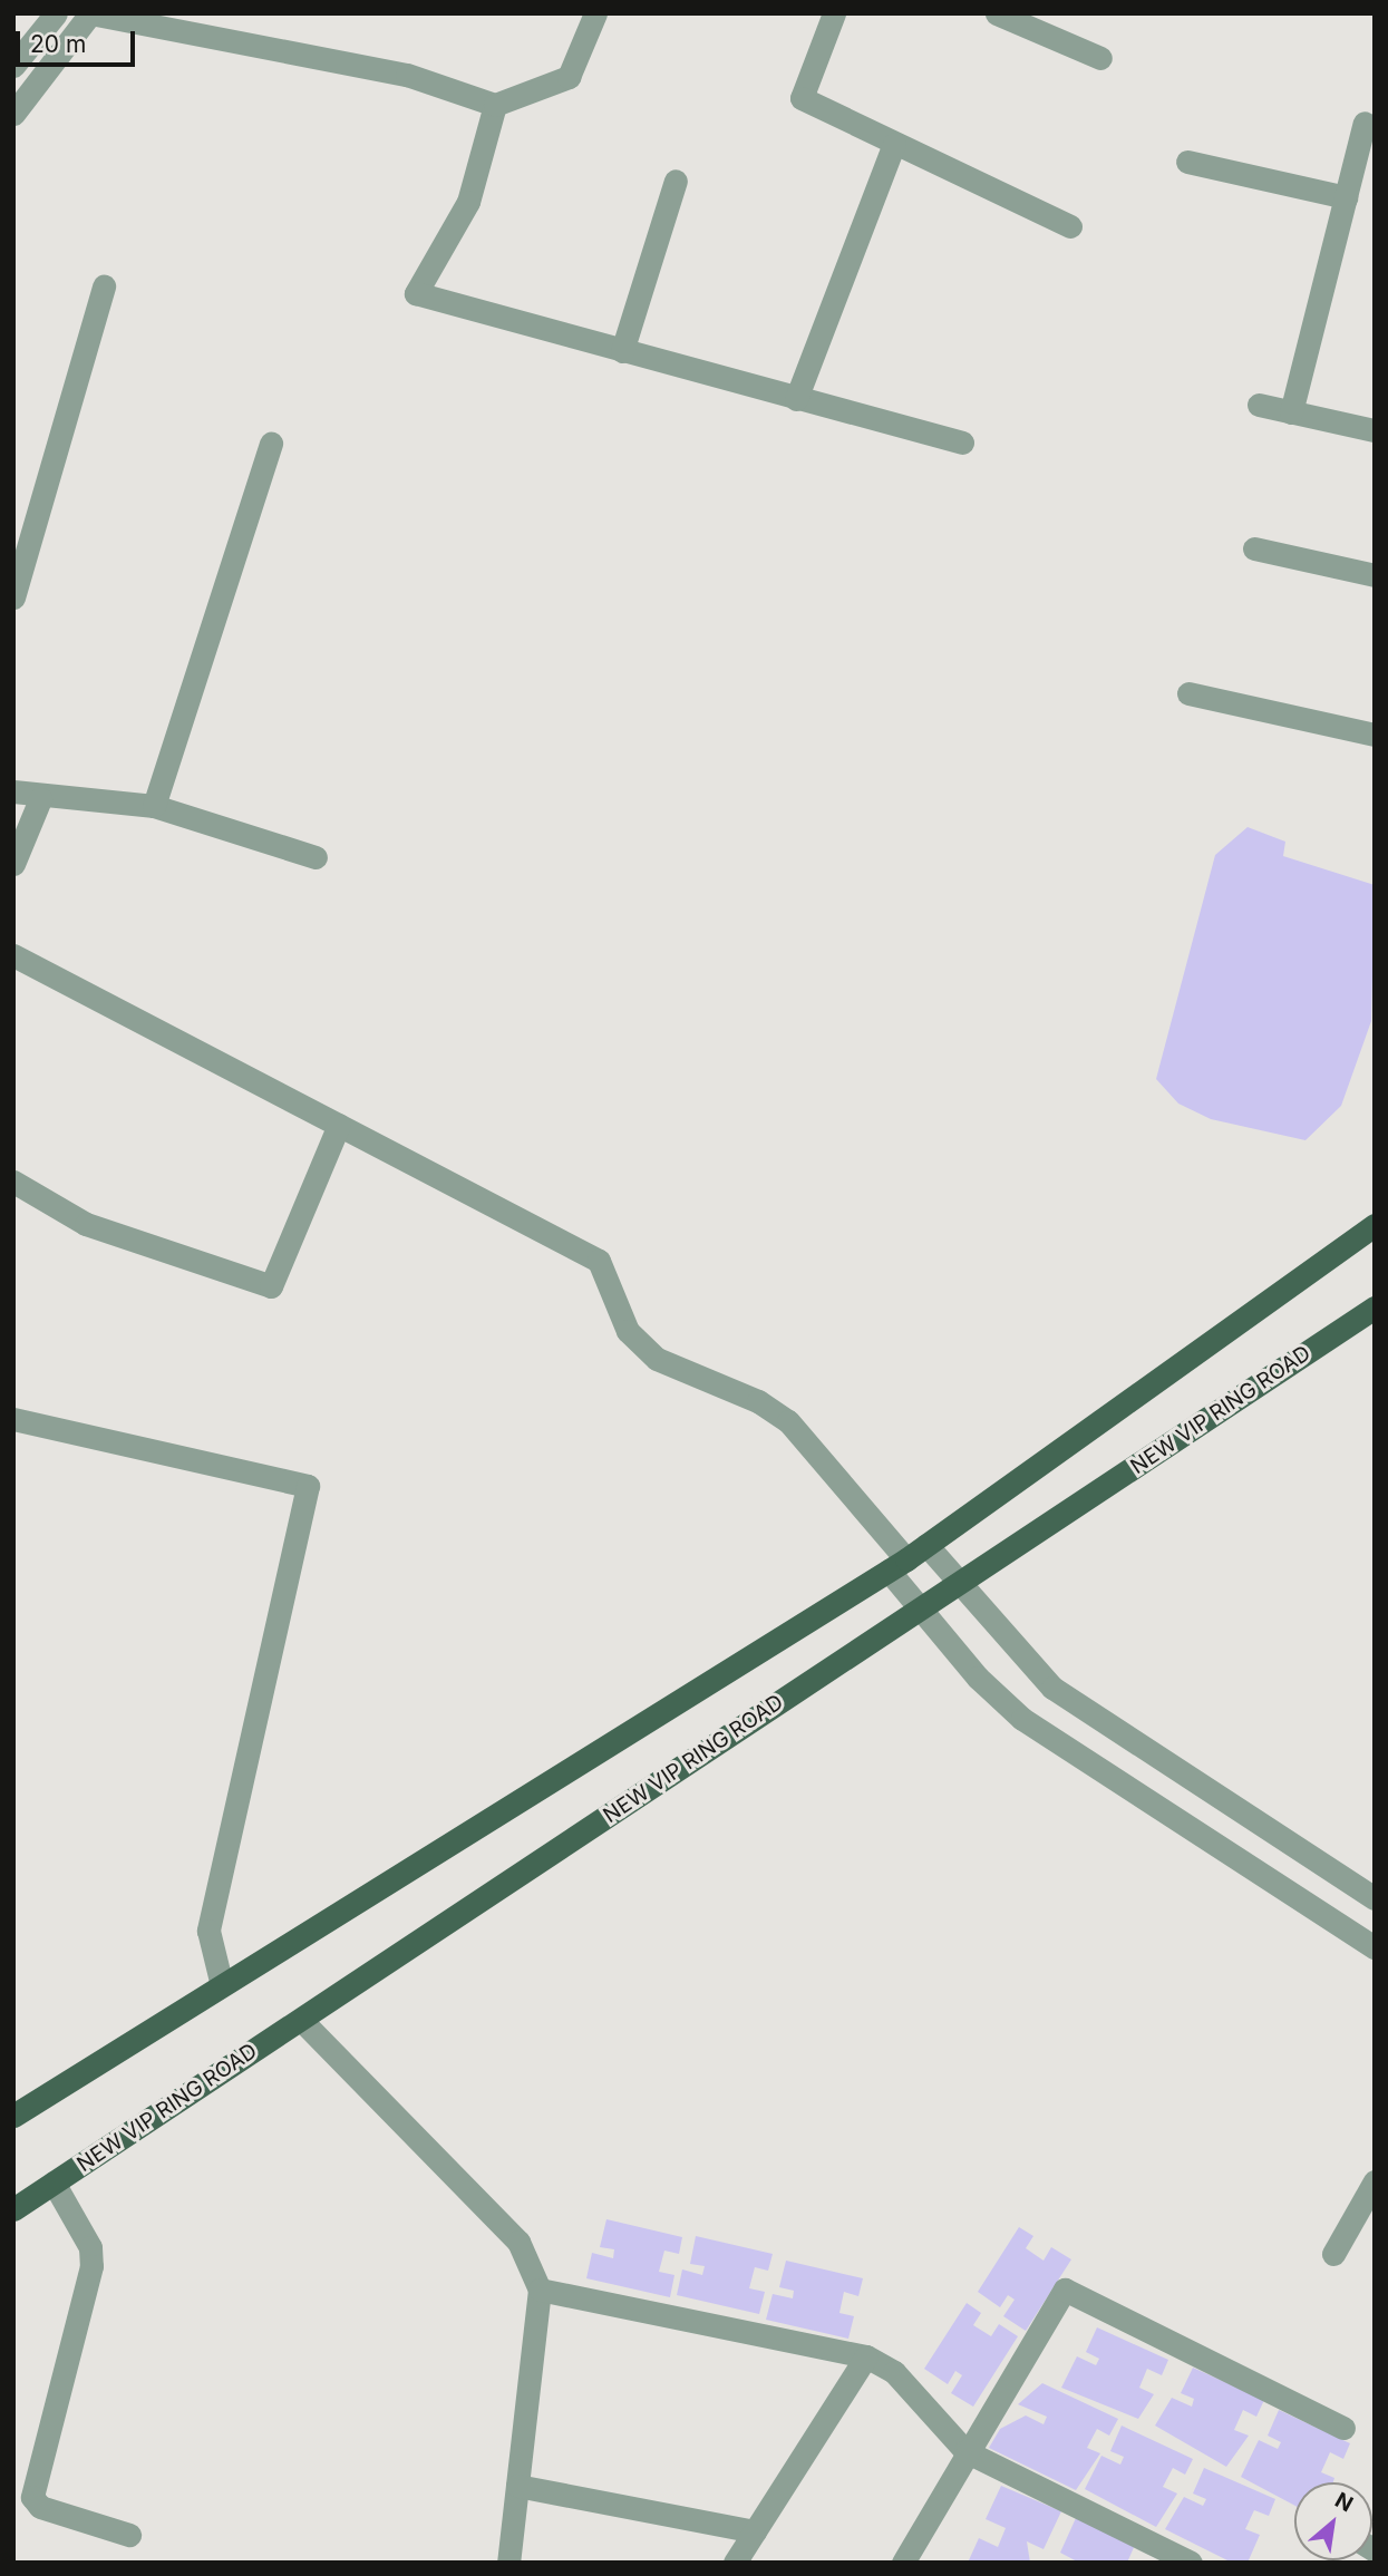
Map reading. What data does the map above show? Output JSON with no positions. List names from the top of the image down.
{
  "streets": {
    "main road": ["NEW VIP RING ROAD"]
  },
  "scale_bar": "20 m",
  "north": "top right"
}
